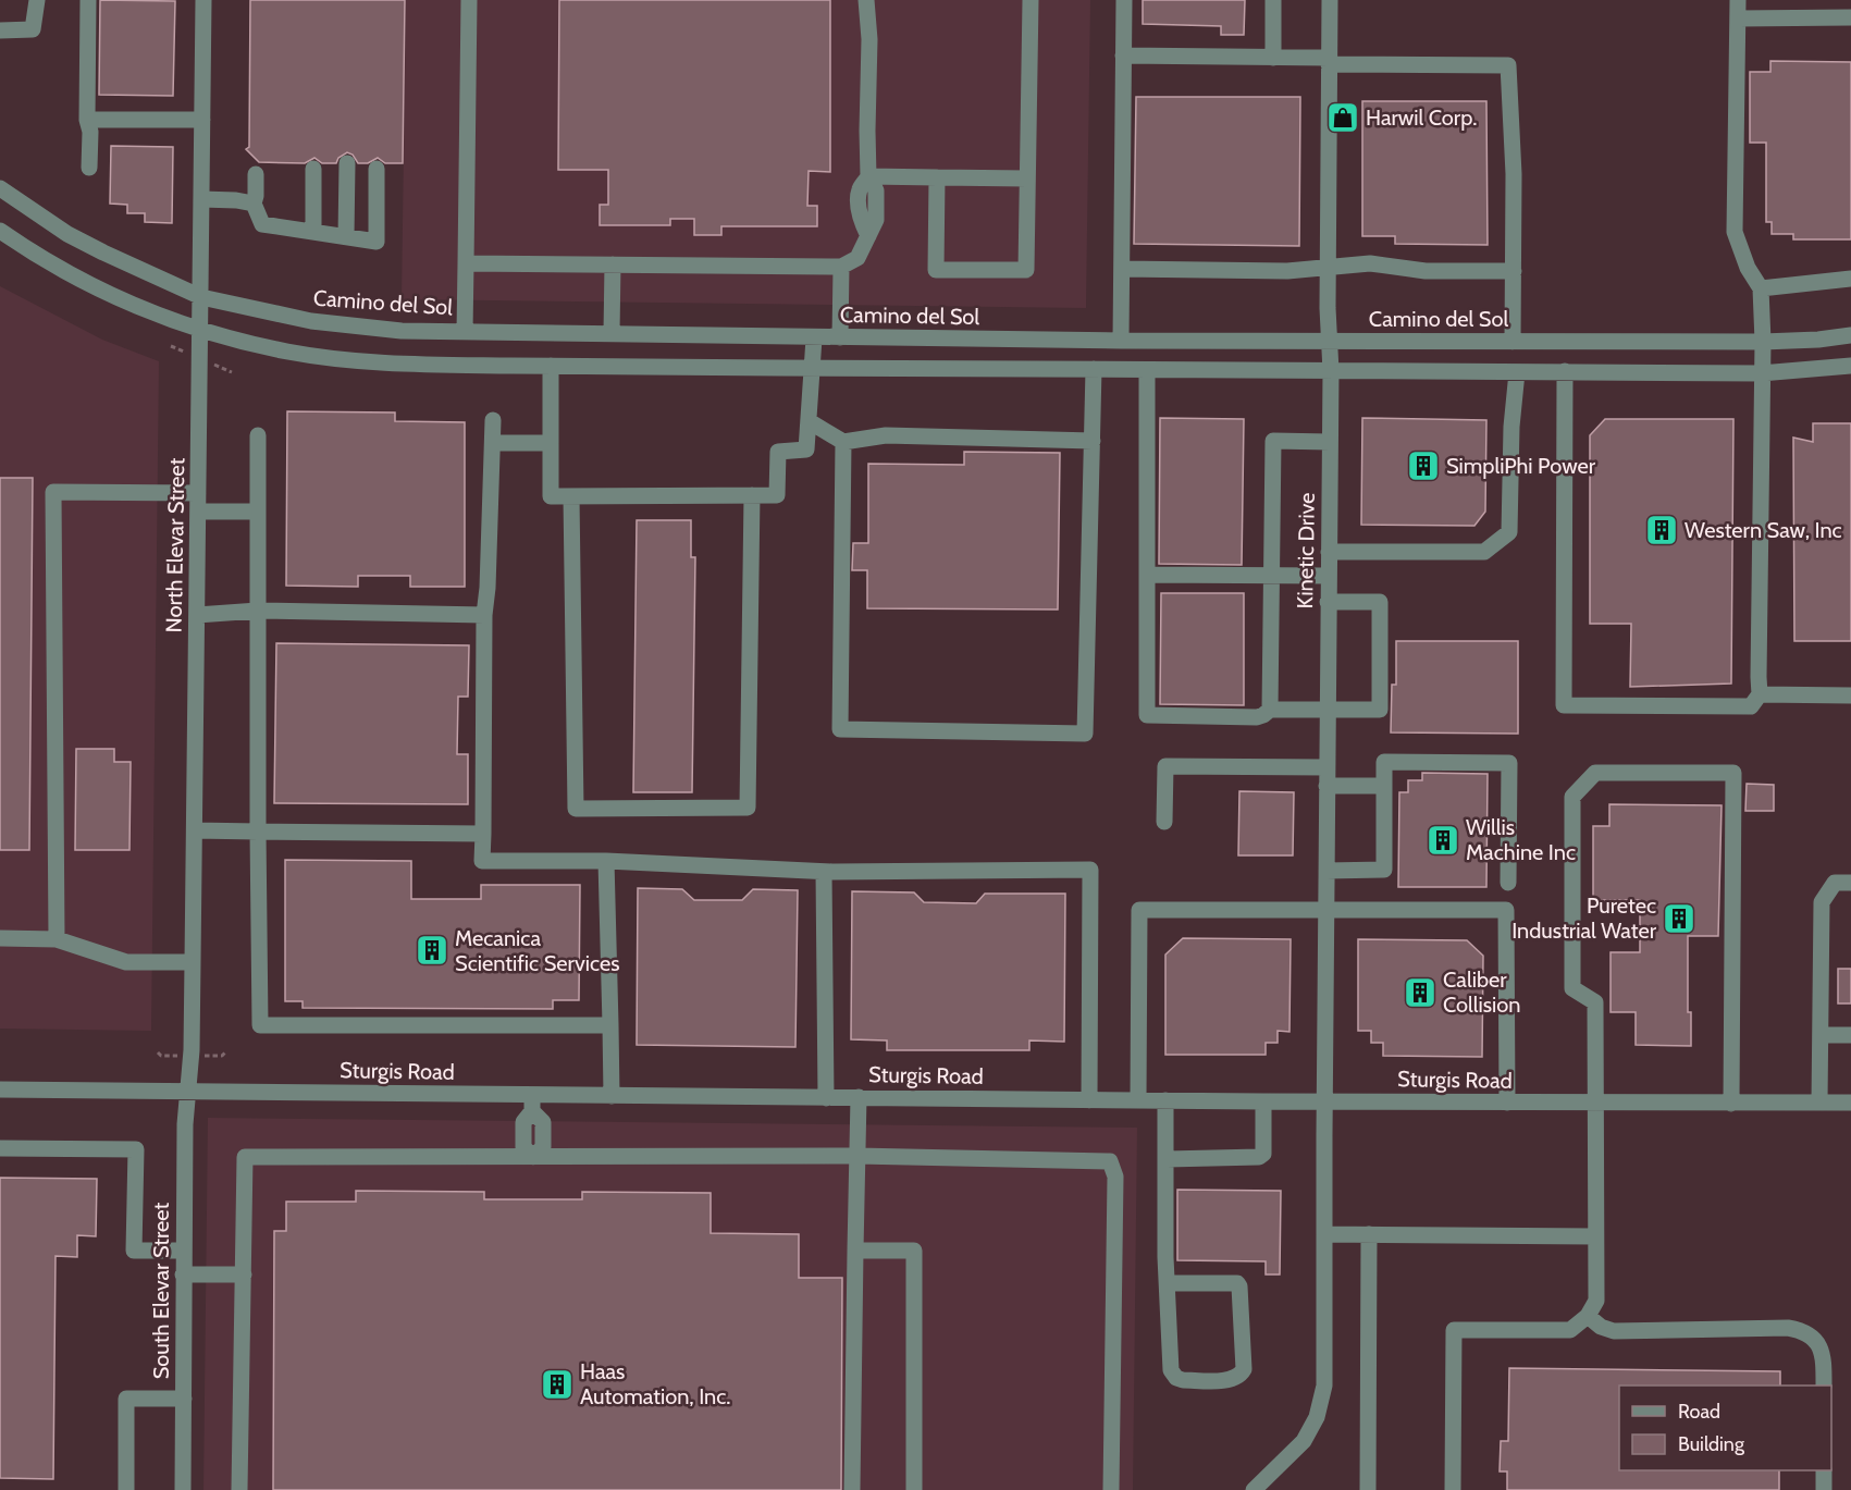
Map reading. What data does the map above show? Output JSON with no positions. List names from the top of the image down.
{
  "streets": {
    "street": [
      "Camino del Sol",
      "North Elevar Street",
      "Kinetic Drive",
      "Sturgis Road",
      "South Elevar Street"
    ]
  },
  "crossings": [
    ["Camino del Sol", "North Elevar Street"],
    ["Camino del Sol", "Kinetic Drive"],
    ["North Elevar Street", "Sturgis Road"],
    ["North Elevar Street", "South Elevar Street"],
    ["Kinetic Drive", "Sturgis Road"],
    ["Sturgis Road", "South Elevar Street"]
  ],
  "places": {
    "shop": ["Harwil Corp."],
    "building": [
      "SimpliPhi Power",
      "Western Saw, Inc",
      "Willis Machine Inc",
      "Puretec Industrial Water",
      "Mecanica Scientific Services",
      "Caliber Collision",
      "Haas Automation, Inc."
    ]
  },
  "legend": ["Road", "Building"]
}
